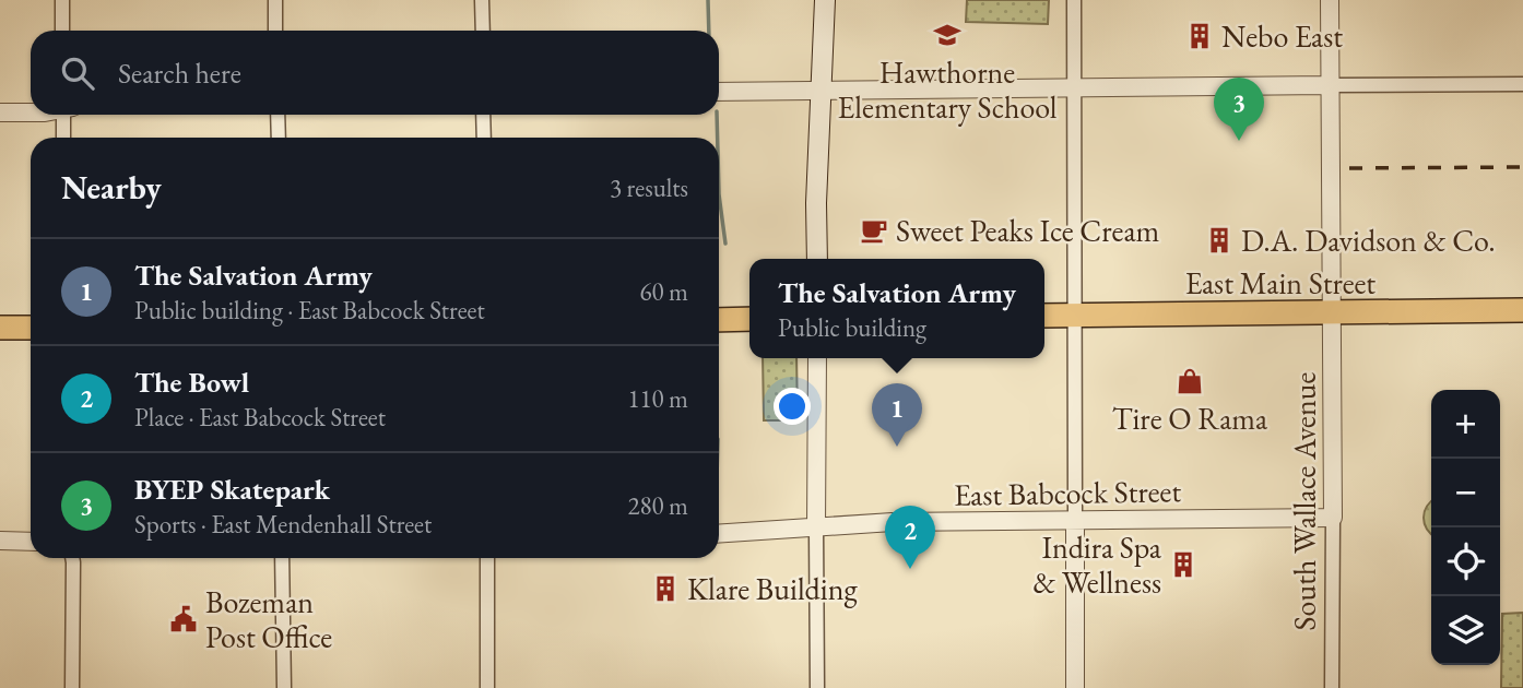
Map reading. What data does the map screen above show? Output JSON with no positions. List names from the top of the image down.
{
  "streets": {
    "highway": ["East Main Street"],
    "street": ["East Babcock Street", "South Wallace Avenue"]
  },
  "crossings": [
    ["East Main Street", "South Wallace Avenue"],
    ["East Babcock Street", "South Wallace Avenue"]
  ],
  "places": {
    "school or university": ["Hawthorne Elementary School"],
    "building": [
      "Nebo East",
      "D.A. Davidson & Co.",
      "Indira Spa & Wellness",
      "Klare Building"
    ],
    "cafe": ["Sweet Peaks Ice Cream"],
    "shop": ["Tire O Rama"],
    "public building": ["Bozeman Post Office"]
  },
  "page": {
    "search": "Search here",
    "pins": ["3", "1", "2"],
    "heading": ["Nearby", "3 results"],
    "list": [
      {
        "mark": "1",
        "name": "The Salvation Army",
        "note": "Public building · East Babcock Street",
        "value": "60 m"
      },
      {
        "mark": "2",
        "name": "The Bowl",
        "note": "Place · East Babcock Street",
        "value": "110 m"
      },
      {
        "mark": "3",
        "name": "BYEP Skatepark",
        "note": "Sports · East Mendenhall Street",
        "value": "280 m"
      }
    ],
    "popup": ["The Salvation Army", "Public building"],
    "map_buttons": ["+", "−"]
  }
}
